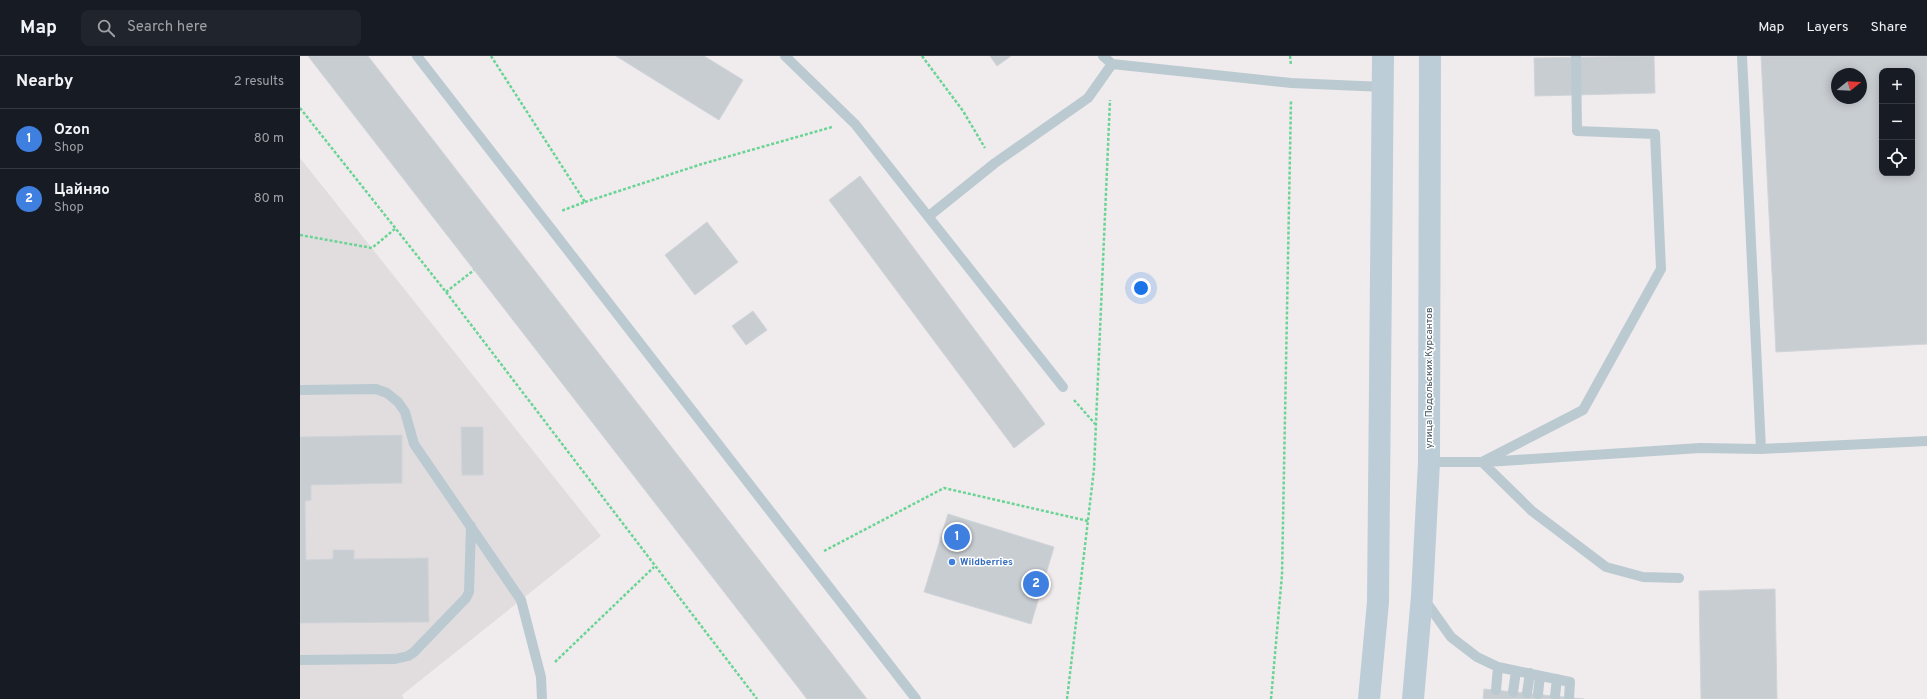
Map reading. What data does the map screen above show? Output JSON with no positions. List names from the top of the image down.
{
  "streets": {
    "main road": ["улица Подольских Курсантов"]
  },
  "places": ["Wildberries"],
  "north": "right",
  "page": {
    "header": "Map",
    "search": "Search here",
    "nav": ["Map", "Layers", "Share"],
    "heading": ["Nearby", "2 results"],
    "map_buttons": ["+", "−"],
    "list": [
      {
        "mark": "1",
        "name": "Ozon",
        "note": "Shop",
        "value": "80 m"
      },
      {
        "mark": "2",
        "name": "Цайняо",
        "note": "Shop",
        "value": "80 m"
      }
    ],
    "pins": ["1", "2"]
  }
}
